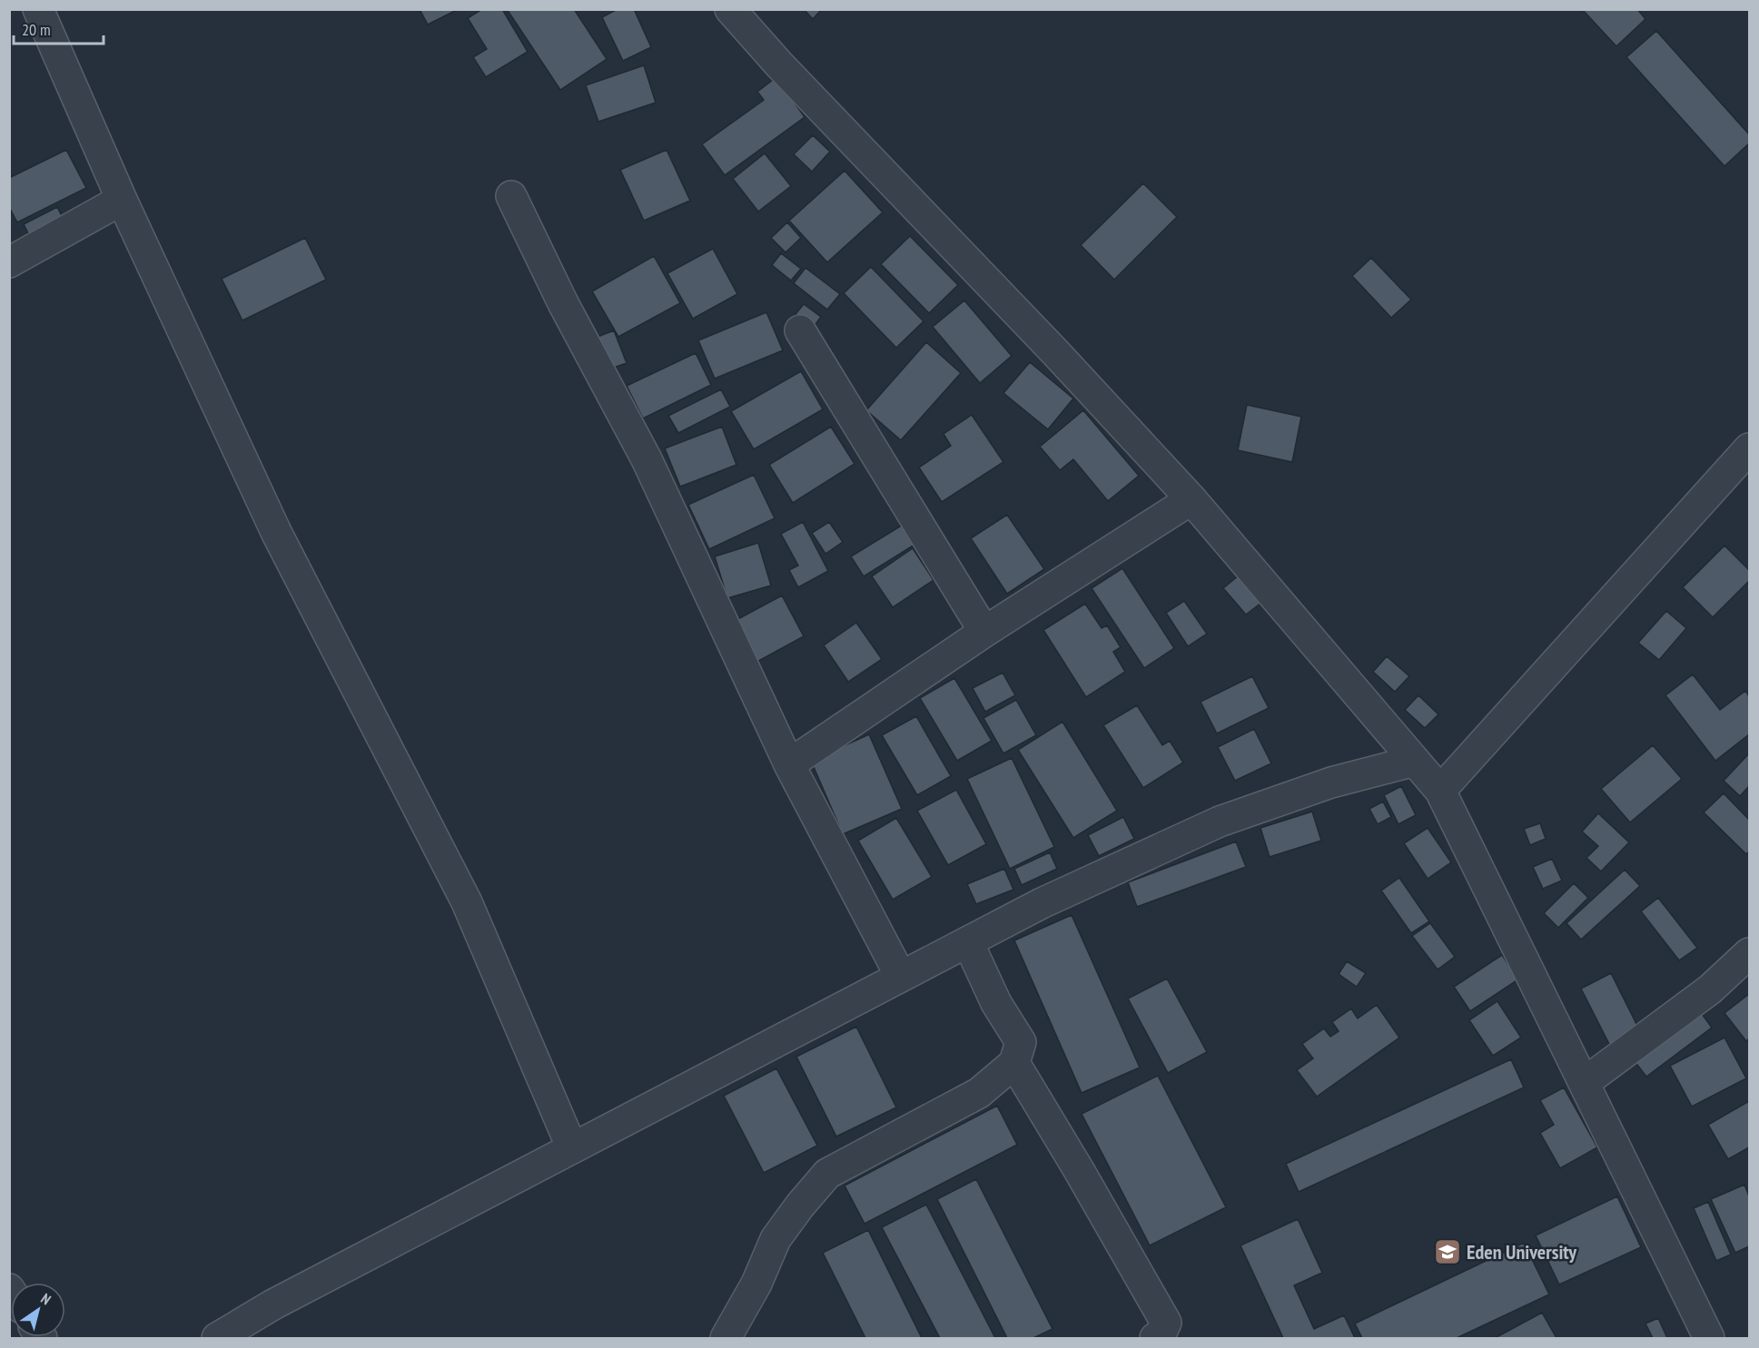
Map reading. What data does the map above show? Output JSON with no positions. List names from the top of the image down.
{
  "places": {
    "school or university": ["Eden University"]
  },
  "scale_bar": "20 m",
  "north": "top right"
}
